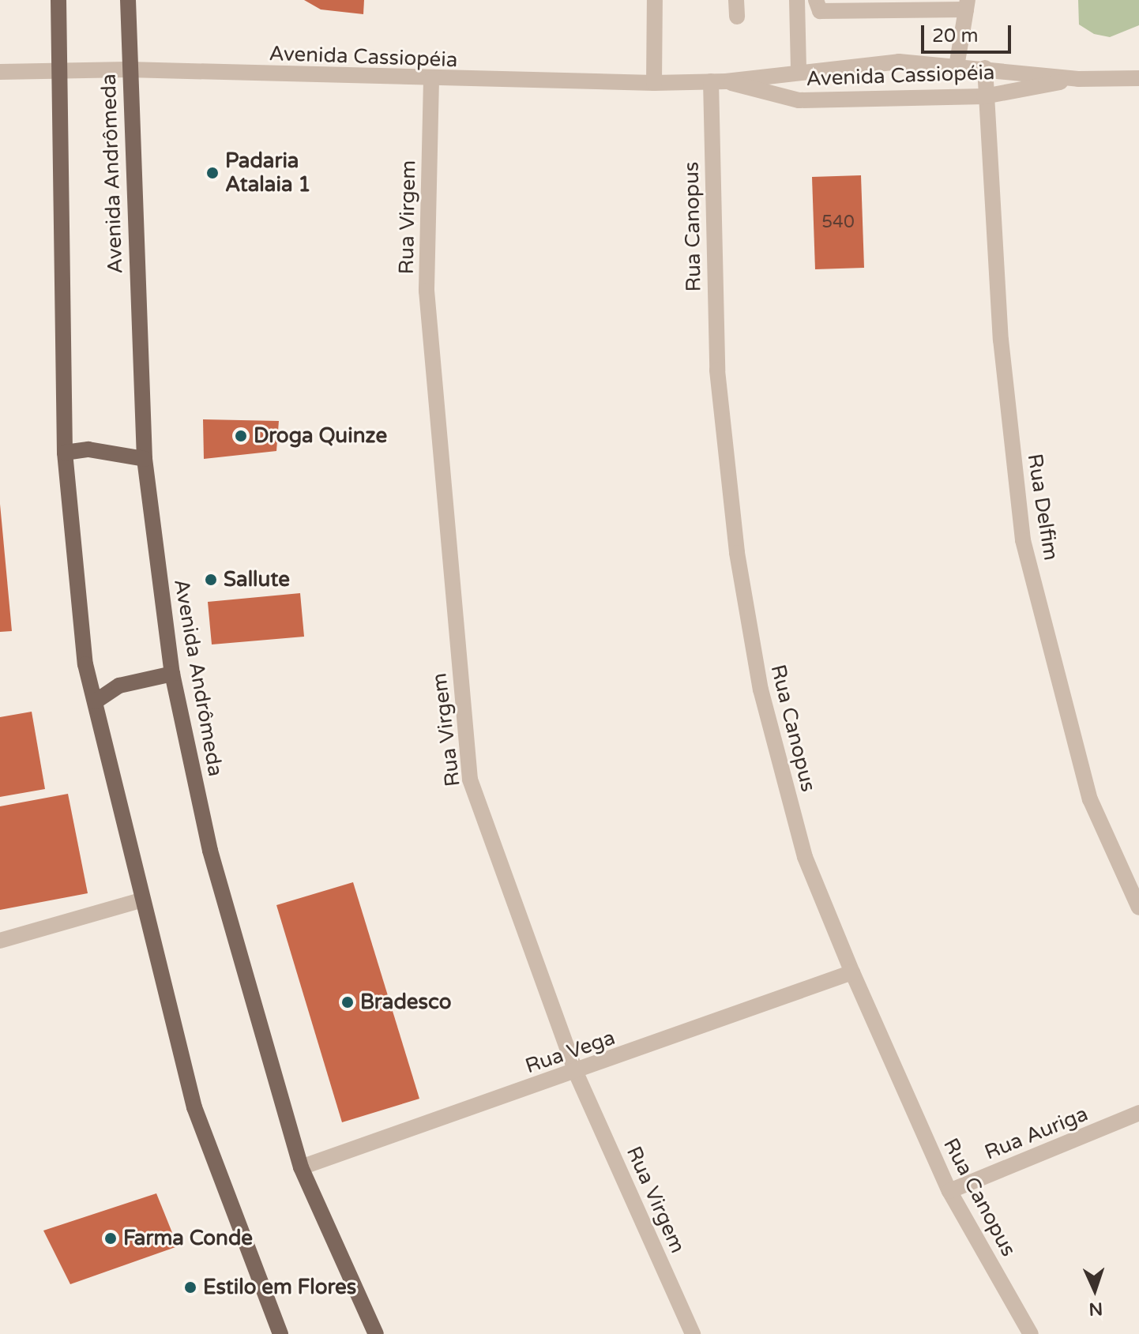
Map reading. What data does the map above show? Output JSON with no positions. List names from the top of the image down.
{
  "streets": {
    "main road": ["Avenida Andrômeda"],
    "street": [
      "Avenida Cassiopéia",
      "Rua Virgem",
      "Rua Canopus",
      "Rua Delfim",
      "Rua Vega",
      "Rua Auriga"
    ]
  },
  "crossings": [
    ["Avenida Cassiopéia", "Avenida Andrômeda"],
    ["Avenida Cassiopéia", "Rua Virgem"],
    ["Avenida Cassiopéia", "Rua Canopus"],
    ["Avenida Cassiopéia", "Rua Delfim"],
    ["Avenida Andrômeda", "Rua Vega"],
    ["Rua Virgem", "Rua Vega"],
    ["Rua Canopus", "Rua Vega"],
    ["Rua Canopus", "Rua Auriga"]
  ],
  "places": [
    "Padaria Atalaia 1",
    "Droga Quinze",
    "Sallute",
    "Bradesco",
    "Farma Conde",
    "Estilo em Flores"
  ],
  "house_numbers": ["540"],
  "scale_bar": "20 m",
  "north": "bottom"
}
